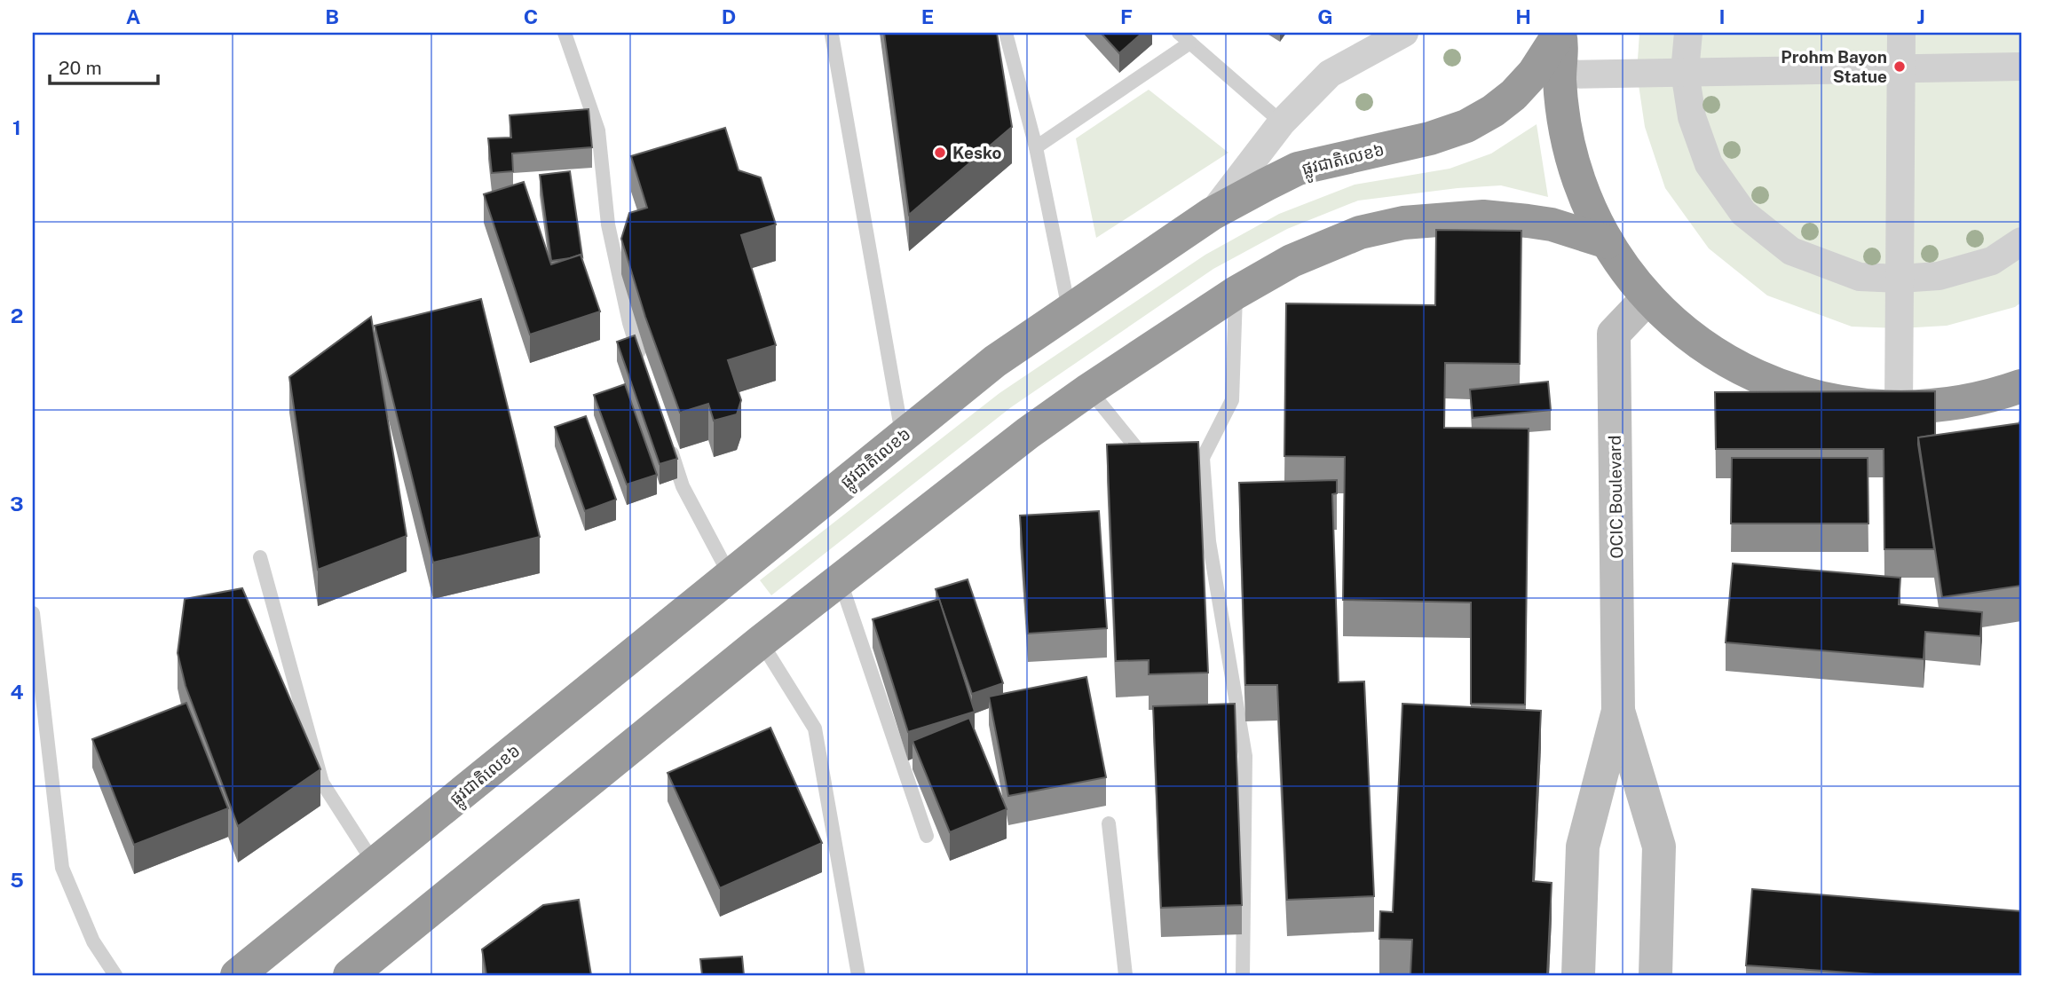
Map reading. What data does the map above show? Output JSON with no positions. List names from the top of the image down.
{
  "streets": {
    "highway": ["ផ្លូវជាតិលេខ៦"],
    "street": ["OCIC Boulevard"]
  },
  "places": ["Prohm Bayon Statue", "Kesko"],
  "scale_bar": "20 m",
  "grid": {
    "columns": [
      "A",
      "B",
      "C",
      "D",
      "E",
      "F",
      "G",
      "H",
      "I",
      "J"
    ],
    "rows": [
      "1",
      "2",
      "3",
      "4",
      "5"
    ]
  }
}
